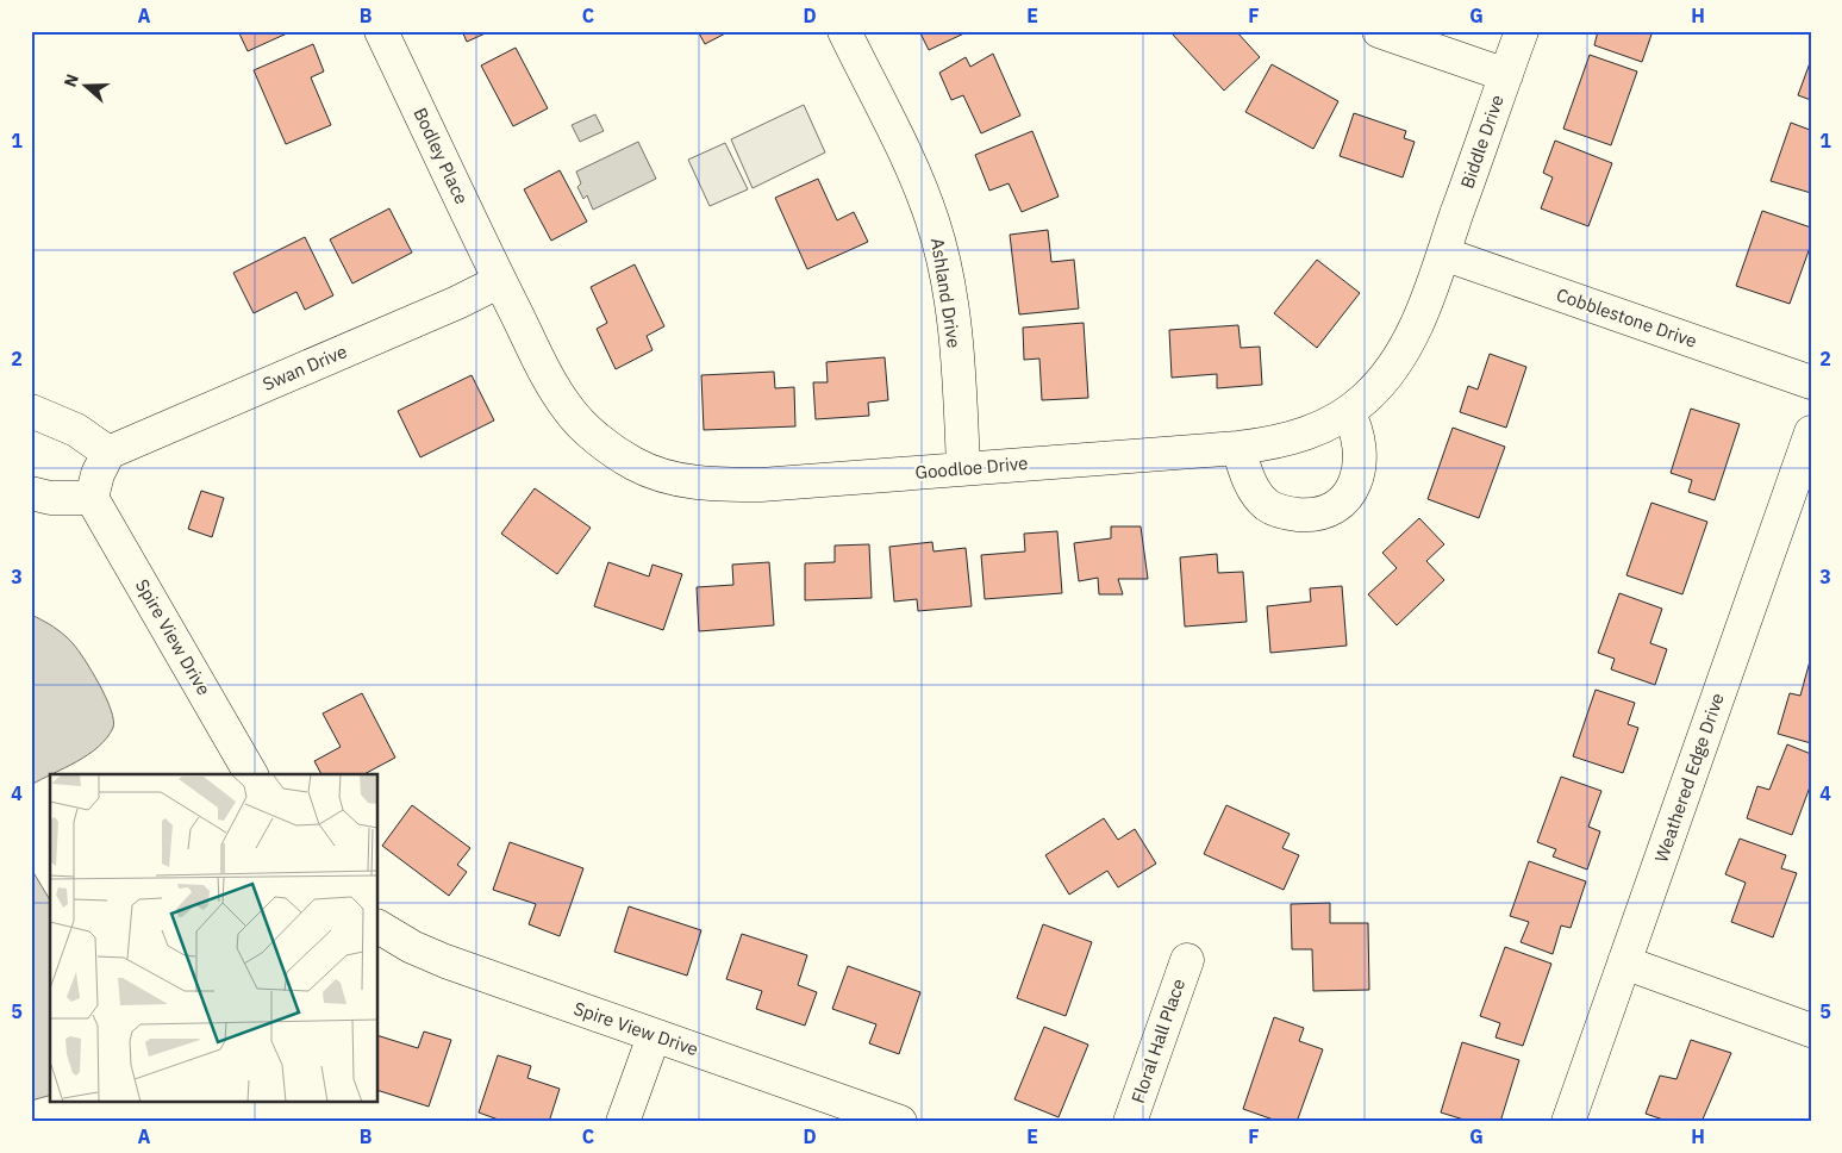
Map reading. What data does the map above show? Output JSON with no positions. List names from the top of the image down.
{
  "streets": {
    "street": [
      "Biddle Drive",
      "Bodley Place",
      "Ashland Drive",
      "Cobblestone Drive",
      "Swan Drive",
      "Goodloe Drive",
      "Spire View Drive",
      "Weathered Edge Drive",
      "Floral Hall Place"
    ]
  },
  "crossings": [
    ["Biddle Drive", "Cobblestone Drive"],
    ["Biddle Drive", "Goodloe Drive"],
    ["Bodley Place", "Swan Drive"],
    ["Bodley Place", "Goodloe Drive"],
    ["Ashland Drive", "Goodloe Drive"],
    ["Cobblestone Drive", "Goodloe Drive"],
    ["Swan Drive", "Goodloe Drive"]
  ],
  "north": "left",
  "grid": {
    "columns": [
      "A",
      "B",
      "C",
      "D",
      "E",
      "F",
      "G",
      "H"
    ],
    "rows": [
      "1",
      "2",
      "3",
      "4",
      "5"
    ]
  }
}
